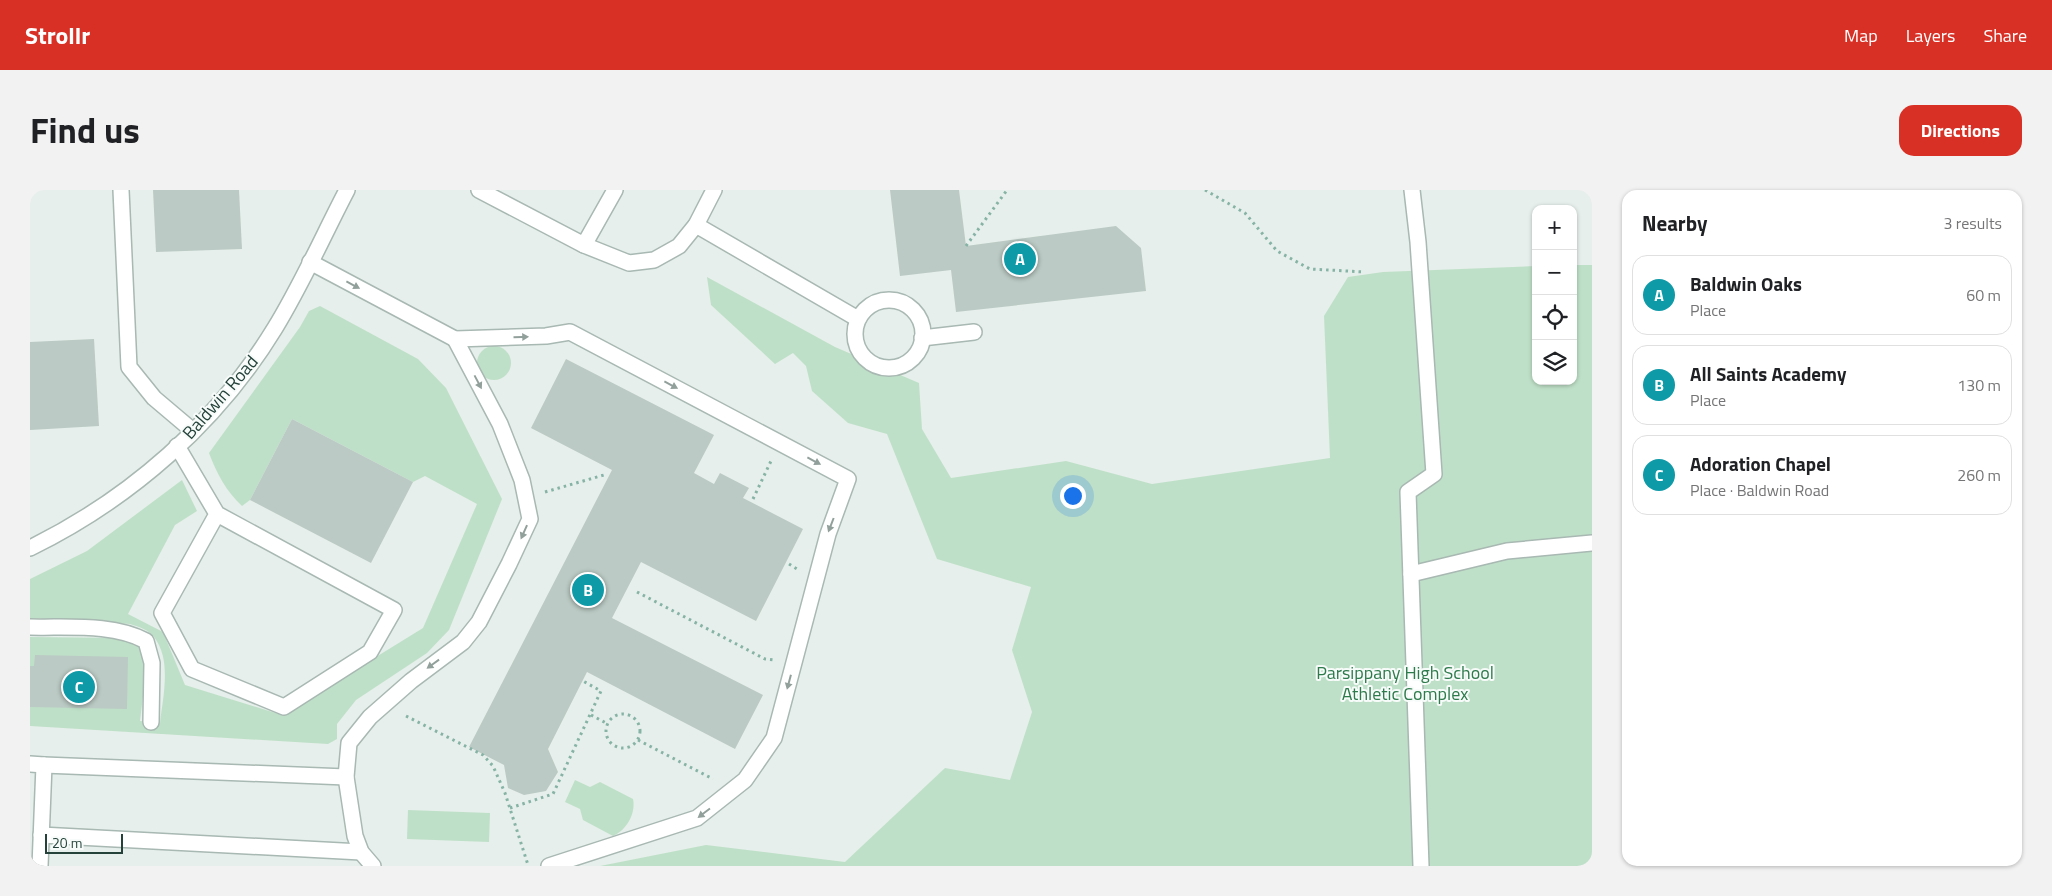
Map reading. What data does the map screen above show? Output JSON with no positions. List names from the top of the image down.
{
  "streets": {
    "street": ["Baldwin Road"]
  },
  "parks": ["Parsippany High School Athletic Complex"],
  "scale_bar": "20 m",
  "page": {
    "header": "Strollr",
    "nav": ["Map", "Layers", "Share"],
    "title": "Find us",
    "buttons": "Directions",
    "heading": ["Nearby", "3 results"],
    "map_buttons": ["+", "−"],
    "pins": ["A", "B", "C"],
    "list": [
      {
        "mark": "A",
        "name": "Baldwin Oaks",
        "note": "Place",
        "value": "60 m"
      },
      {
        "mark": "B",
        "name": "All Saints Academy",
        "note": "Place",
        "value": "130 m"
      },
      {
        "mark": "C",
        "name": "Adoration Chapel",
        "note": "Place · Baldwin Road",
        "value": "260 m"
      }
    ],
    "scale": "20 m"
  }
}
